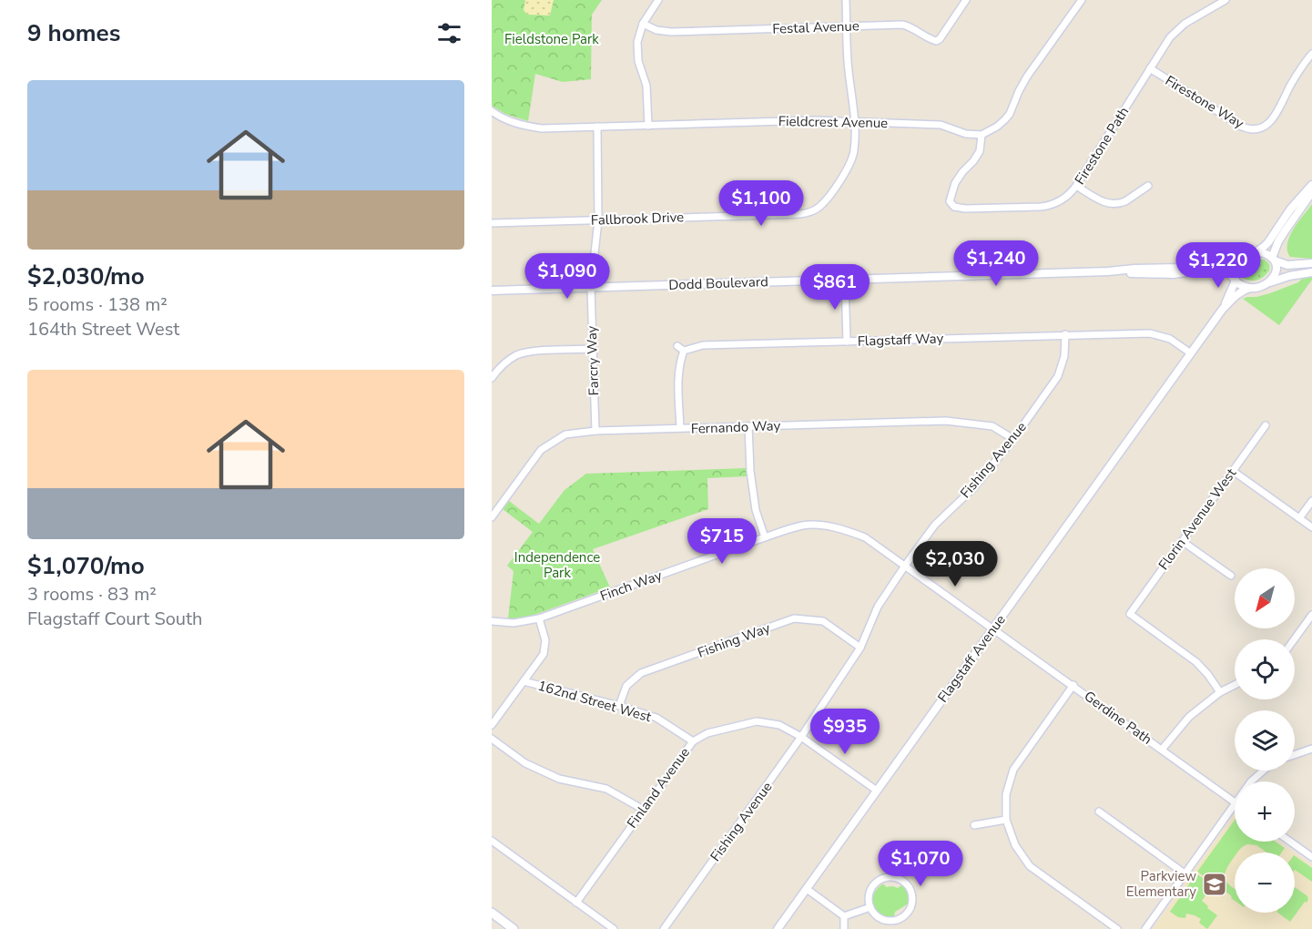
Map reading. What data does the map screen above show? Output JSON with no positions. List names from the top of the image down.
{
  "streets": {
    "street": [
      "Festal Avenue",
      "Firestone Way",
      "Fieldcrest Avenue",
      "Firestone Path",
      "Fallbrook Drive",
      "Dodd Boulevard",
      "Flagstaff Way",
      "Farcry Way",
      "Fernando Way",
      "Fishing Avenue",
      "Florin Avenue West",
      "Finch Way",
      "Fishing Way",
      "Flagstaff Avenue",
      "162nd Street West",
      "Gerdine Path",
      "Finland Avenue"
    ]
  },
  "crossings": [
    ["Festal Avenue", "Fallbrook Drive"],
    ["Firestone Way", "Firestone Path"],
    ["Fieldcrest Avenue", "Firestone Path"],
    ["Fieldcrest Avenue", "Fallbrook Drive"],
    ["Fieldcrest Avenue", "Farcry Way"],
    ["Fallbrook Drive", "Farcry Way"],
    ["Dodd Boulevard", "Farcry Way"],
    ["Dodd Boulevard", "Flagstaff Avenue"],
    ["Flagstaff Way", "Fishing Avenue"],
    ["Flagstaff Way", "Flagstaff Avenue"],
    ["Farcry Way", "Fernando Way"],
    ["Fernando Way", "Fishing Avenue"],
    ["Fishing Avenue", "Finch Way"],
    ["Fishing Avenue", "Fishing Way"],
    ["Fishing Avenue", "Gerdine Path"],
    ["Fishing Avenue", "Finland Avenue"],
    ["Finch Way", "Gerdine Path"],
    ["Fishing Way", "162nd Street West"],
    ["Flagstaff Avenue", "Gerdine Path"],
    ["Flagstaff Avenue", "Finland Avenue"],
    ["162nd Street West", "Finland Avenue"]
  ],
  "parks": ["Fieldstone Park", "Independence Park"],
  "places": {
    "school or university": ["Parkview Elementary"]
  },
  "north": "bottom left",
  "page": {
    "heading": "9 homes",
    "list": [
      {
        "name": "$2,030/mo",
        "note": "5 rooms · 138 m² · 164th Street West"
      },
      {
        "name": "$1,070/mo",
        "note": "3 rooms · 83 m² · Flagstaff Court South"
      }
    ],
    "price": [
      "$1,100",
      "$1,240",
      "$1,220",
      "$1,090",
      "$861",
      "$715",
      "$2,030",
      "$935",
      "$1,070"
    ],
    "map_buttons": ["+", "−"]
  }
}
